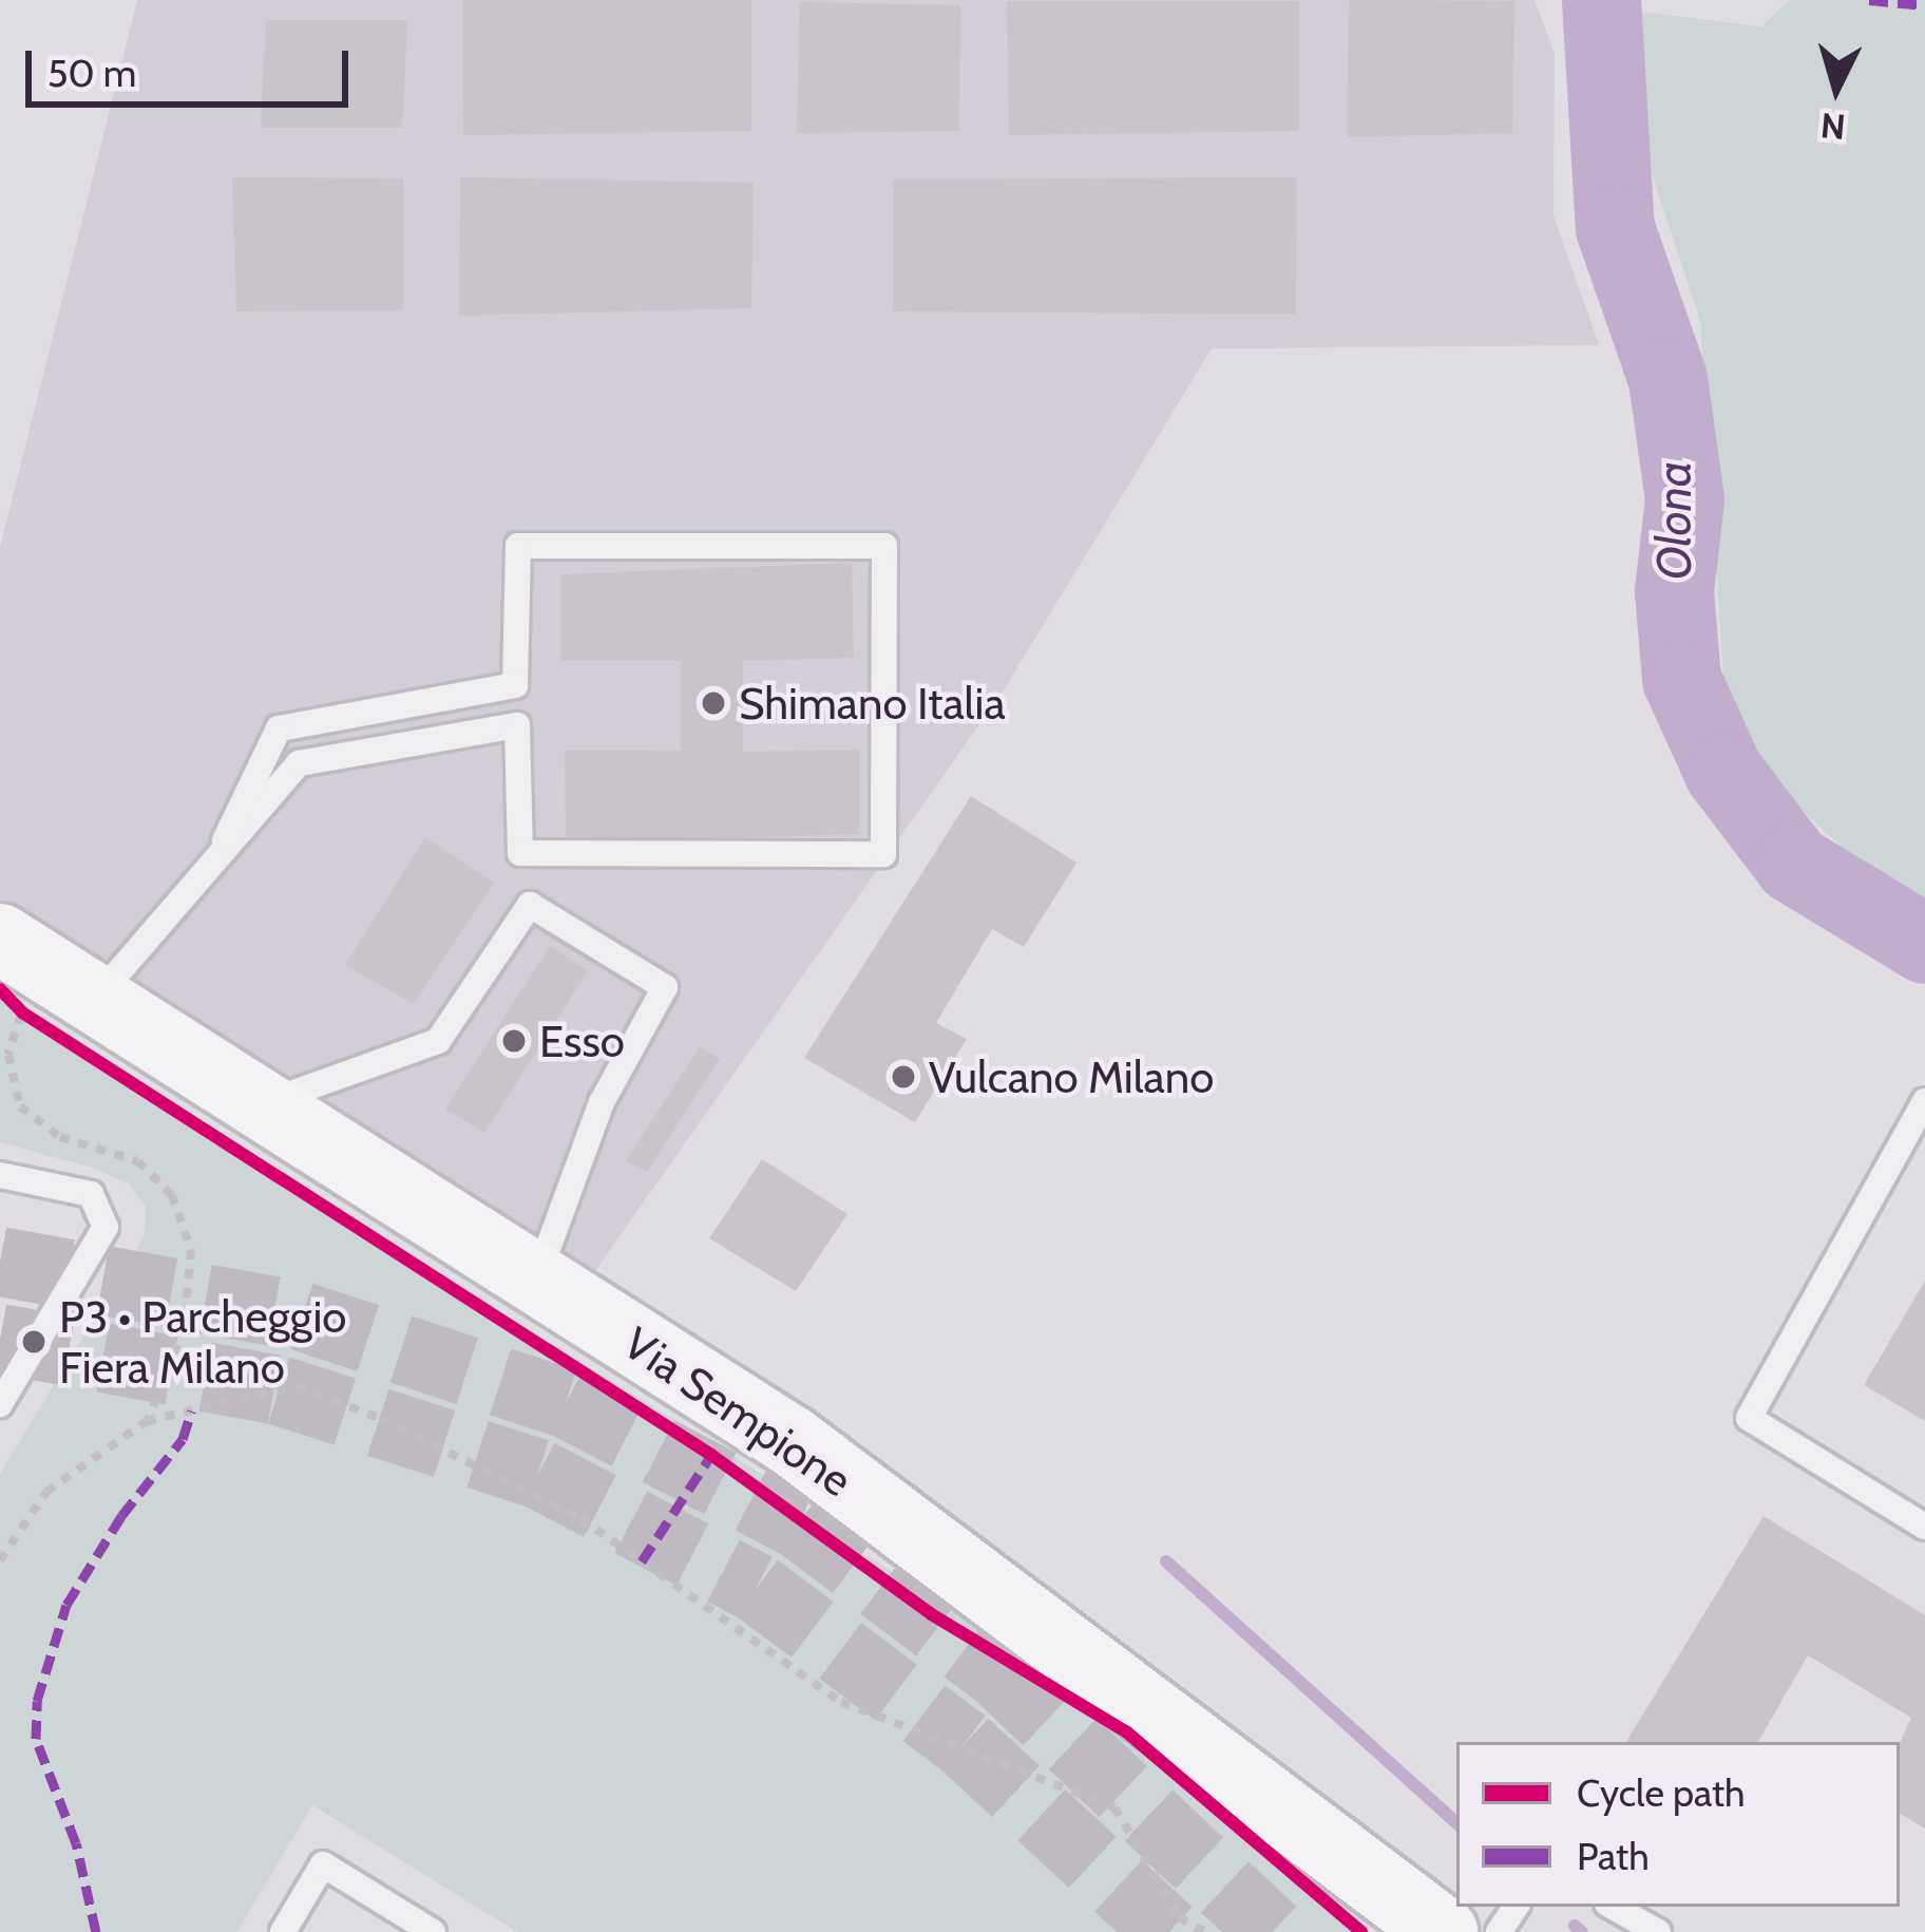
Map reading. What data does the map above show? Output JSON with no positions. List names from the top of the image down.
{
  "streets": {
    "main road": ["Via Sempione"]
  },
  "water": ["Olona"],
  "places": [
    "Shimano Italia",
    "Esso",
    "Vulcano Milano",
    "P3 • Parcheggio Fiera Milano"
  ],
  "legend": ["Cycle path", "Path"],
  "scale_bar": "50 m",
  "north": "bottom"
}
